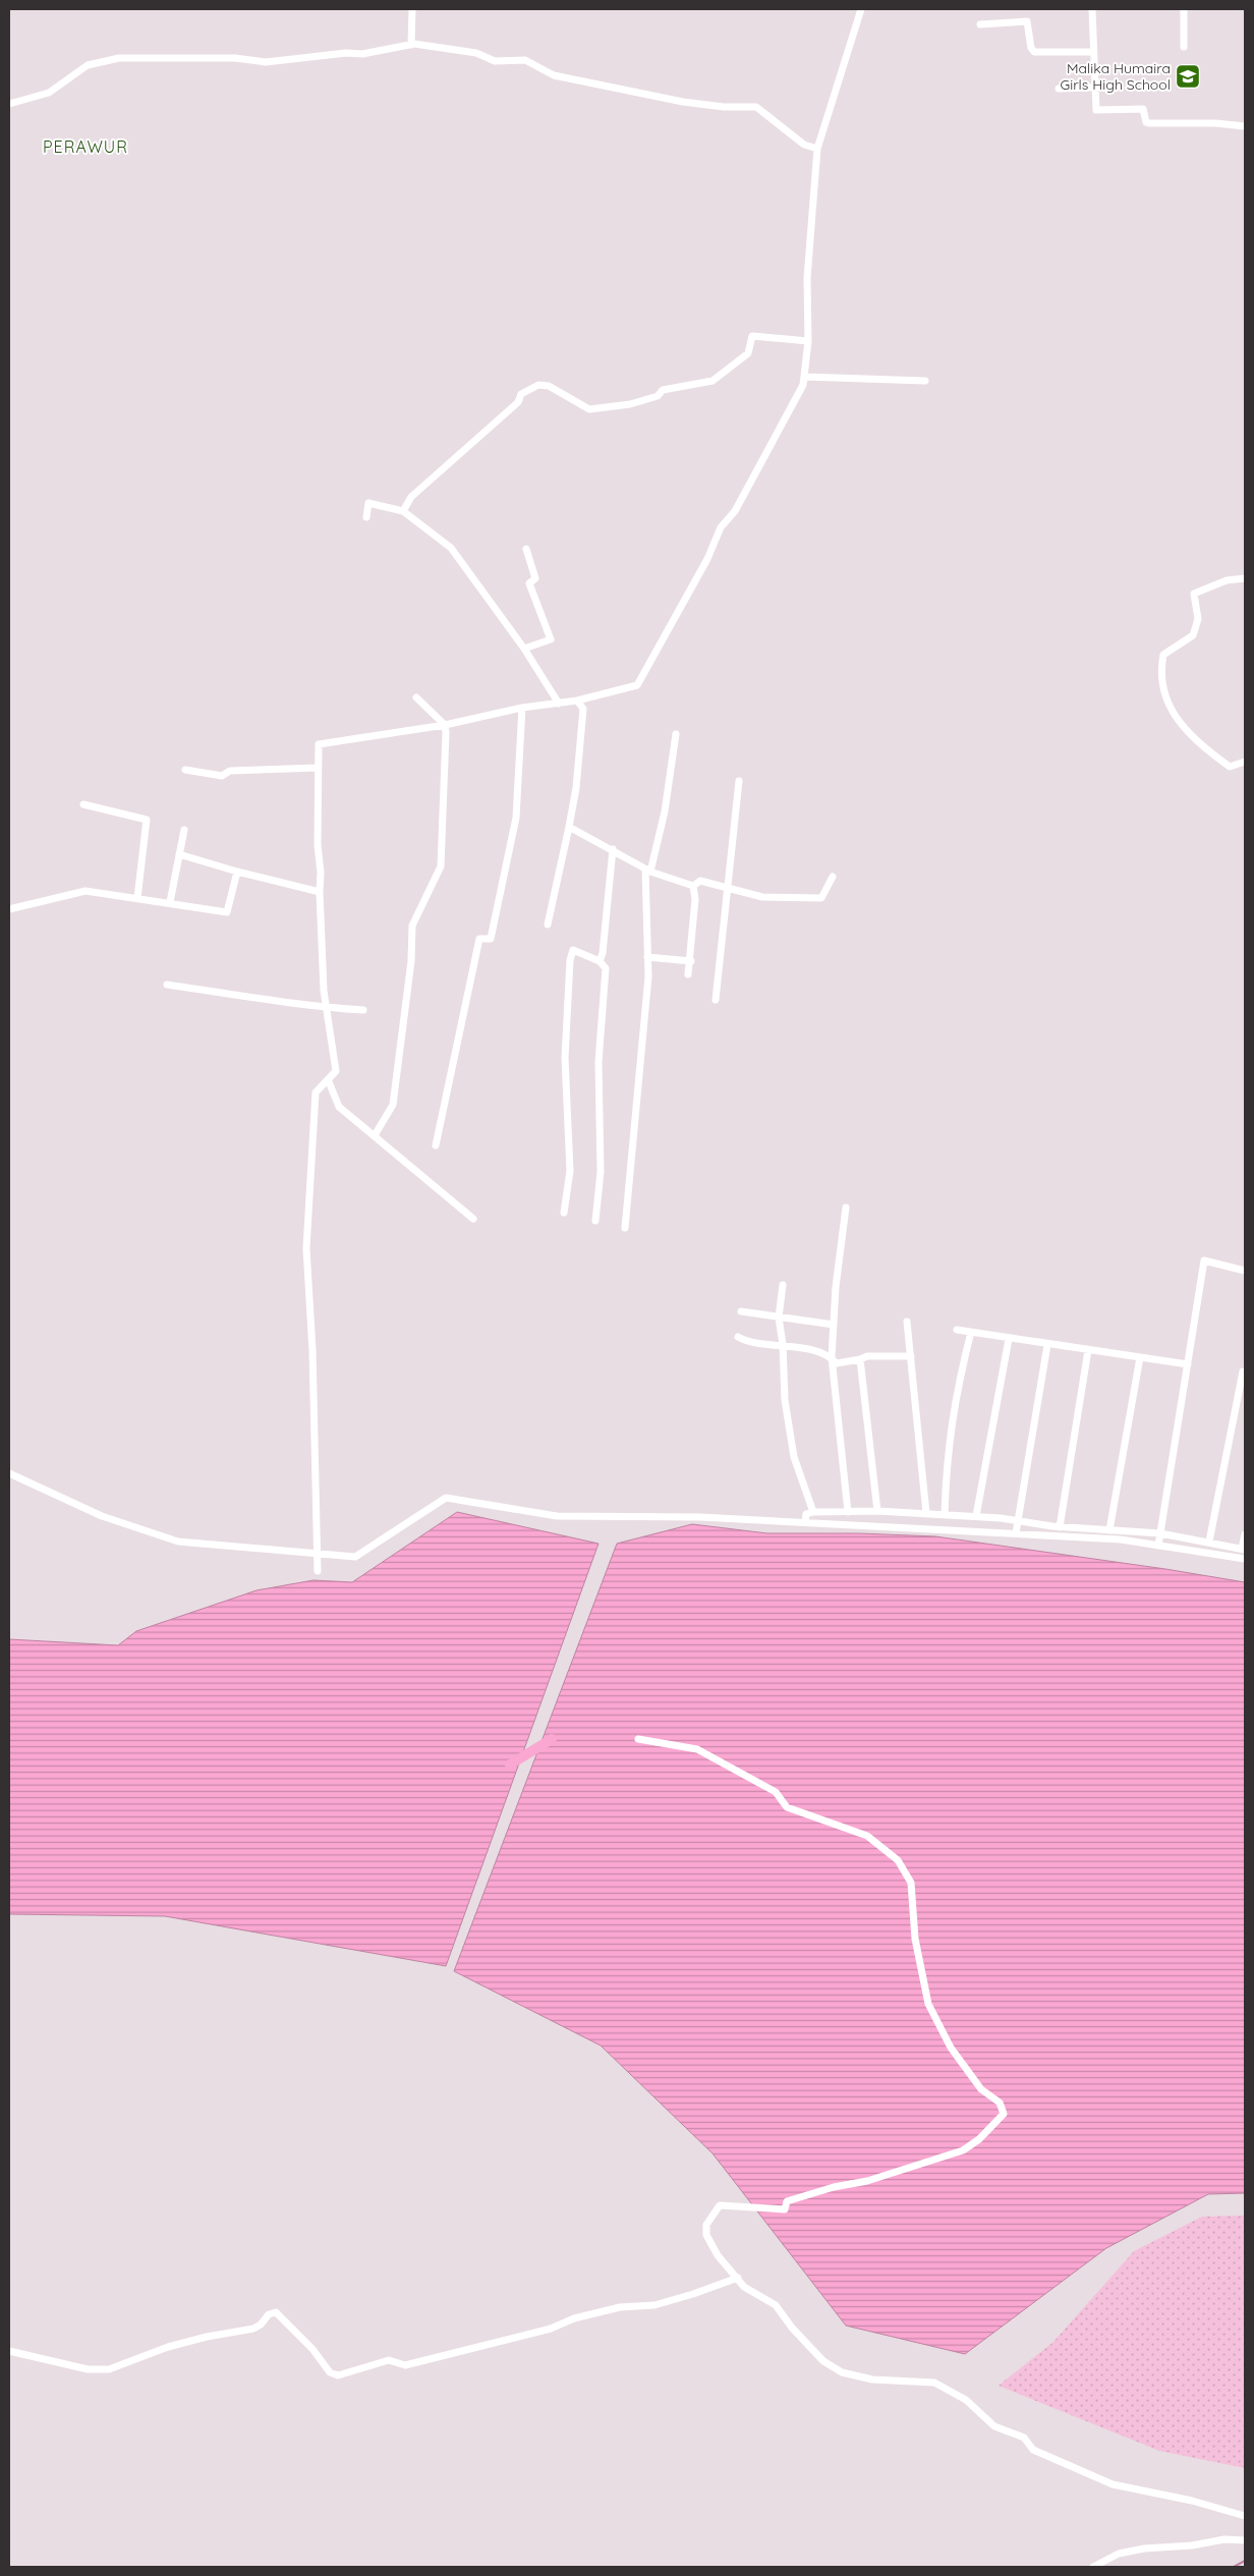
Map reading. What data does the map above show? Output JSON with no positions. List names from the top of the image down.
{
  "districts": ["PERAWUR"],
  "places": {
    "school or university": ["Malika Humaira Girls High School"]
  }
}
